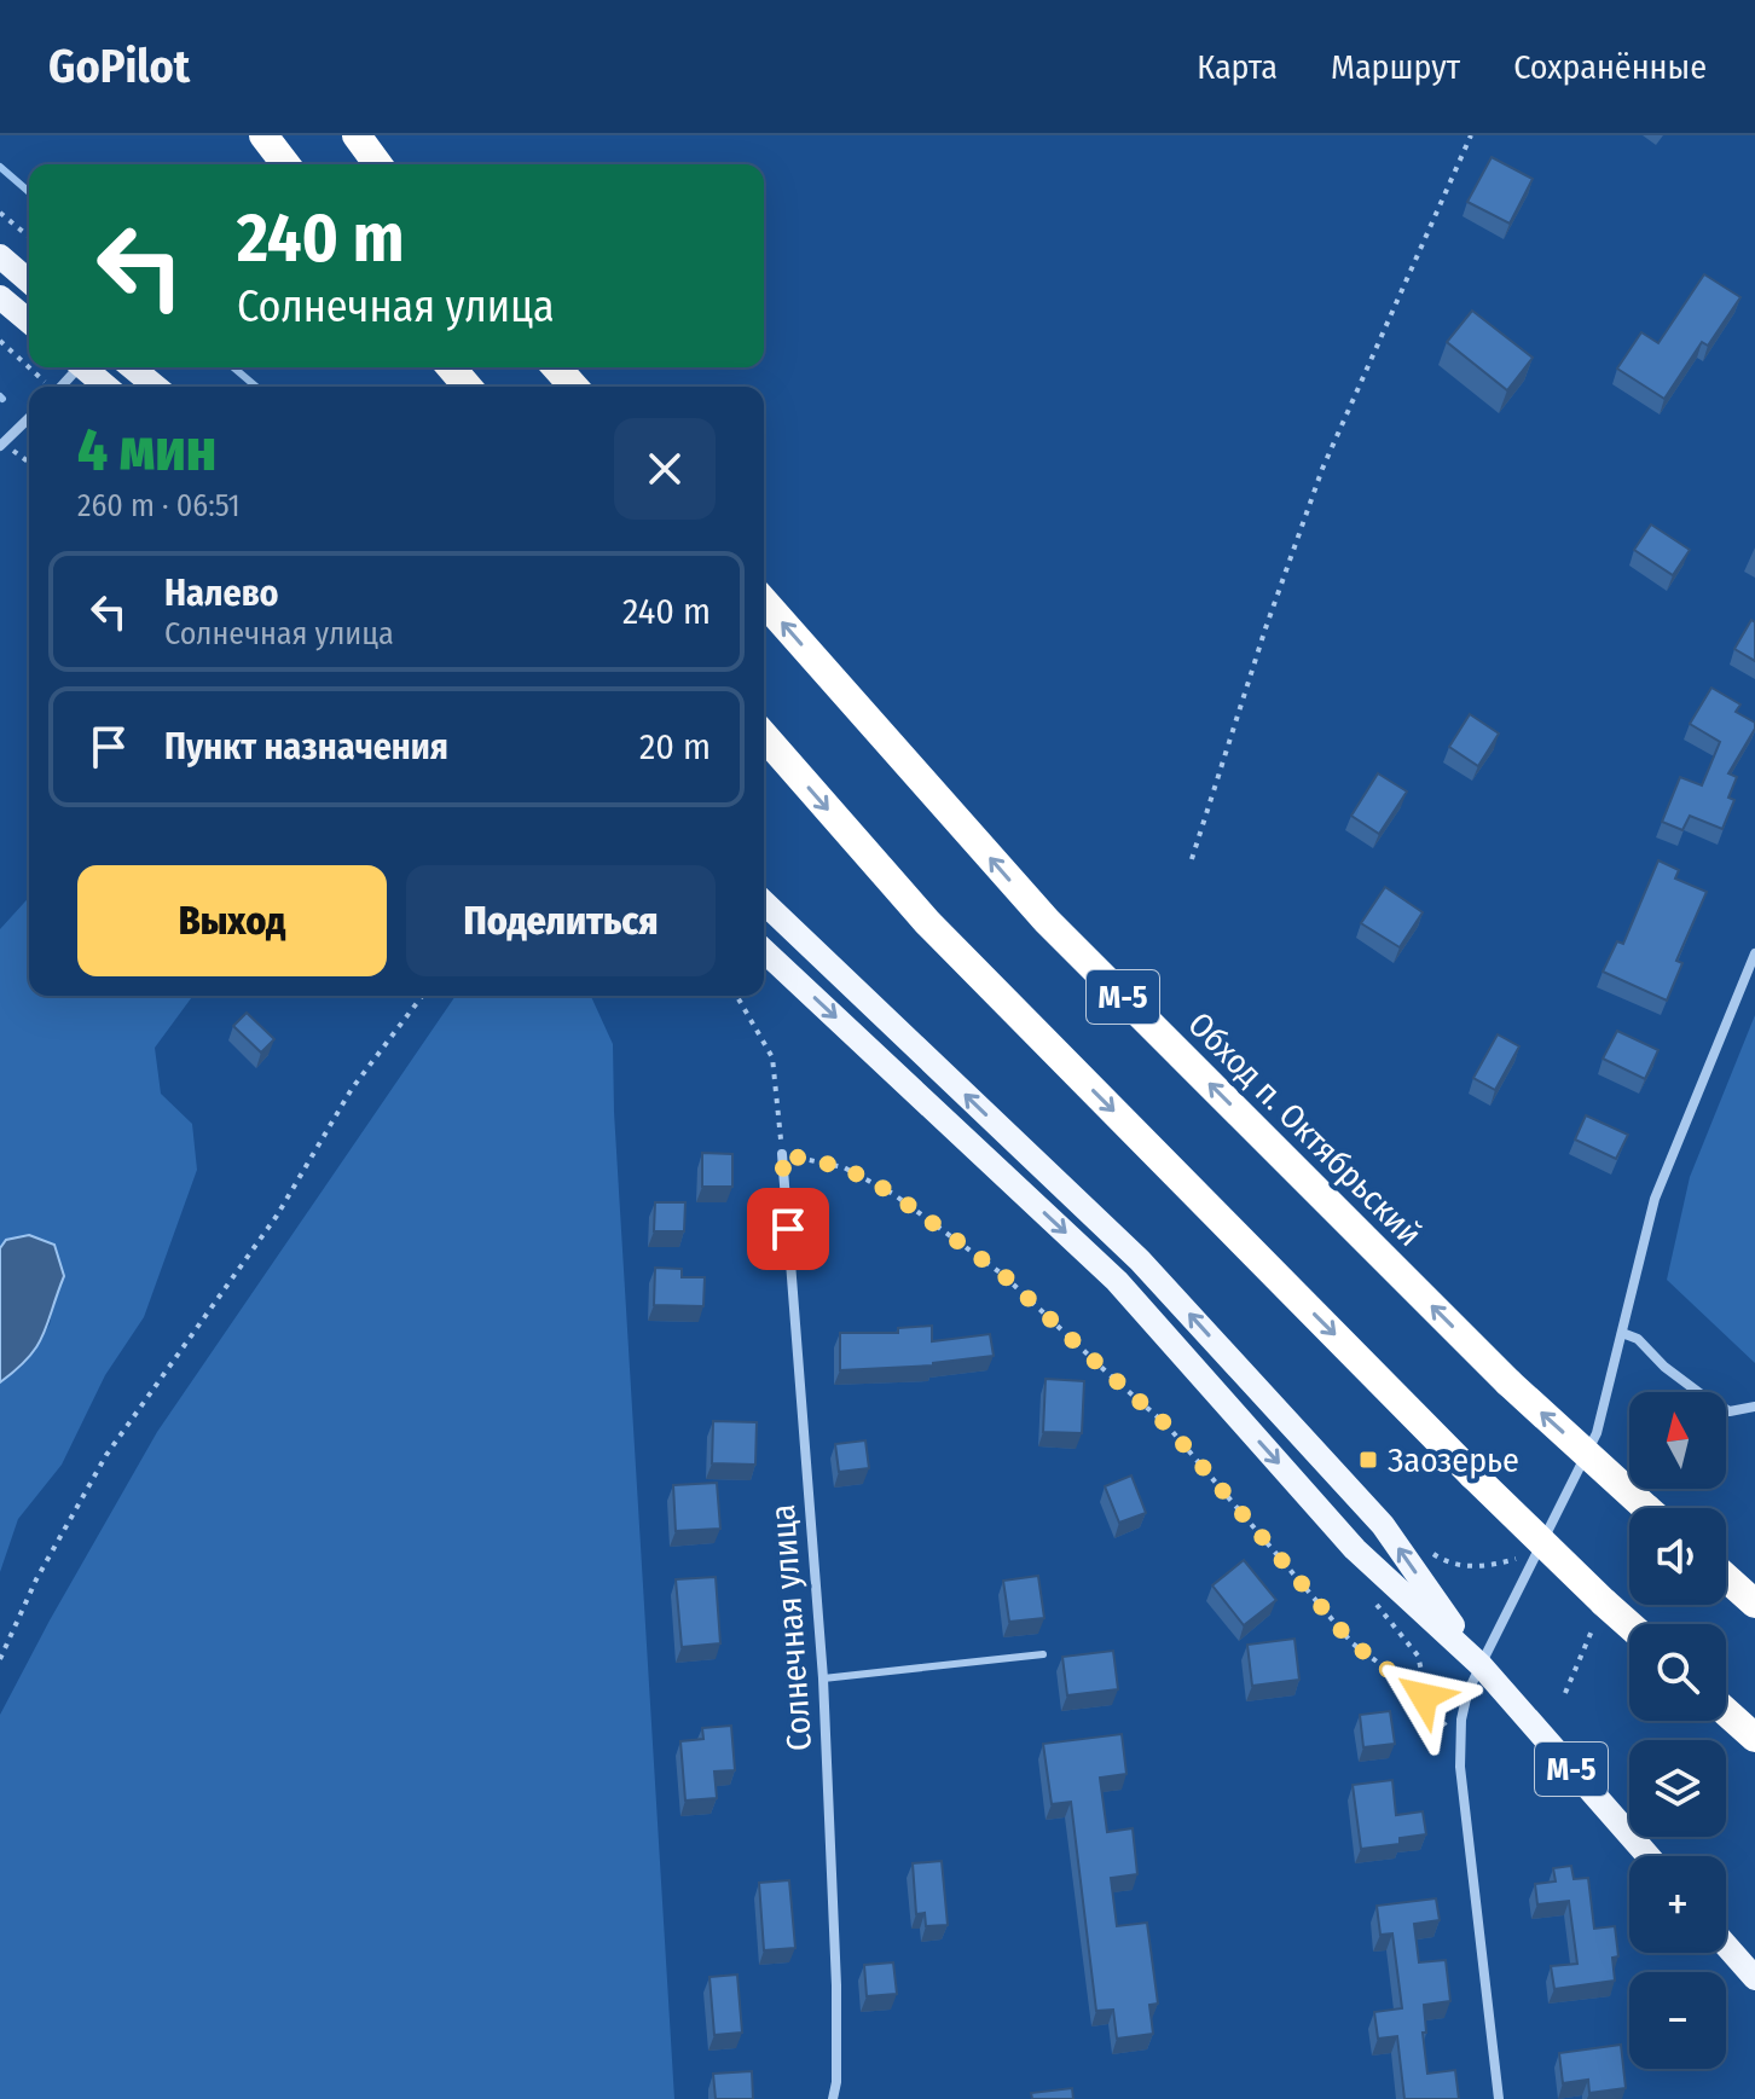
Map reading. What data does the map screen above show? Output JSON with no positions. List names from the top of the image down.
{
  "streets": {
    "highway": ["М-5", "Обход п. Октябрьский"],
    "street": ["Солнечная улица"]
  },
  "places": {
    "transit": ["Заозерье"]
  },
  "north": "top",
  "page": {
    "header": "GoPilot",
    "nav": ["Карта", "Маршрут", "Сохранённые"],
    "turn": ["240 m", "Солнечная улица"],
    "heading": ["4 мин", "260 m · 06:51"],
    "list": [
      {
        "name": "Налево",
        "note": "Солнечная улица",
        "value": "240 m"
      },
      {
        "name": "Пункт назначения",
        "value": "20 m"
      }
    ],
    "buttons": ["Выход", "Поделиться"],
    "map_buttons": ["+", "−"]
  }
}
